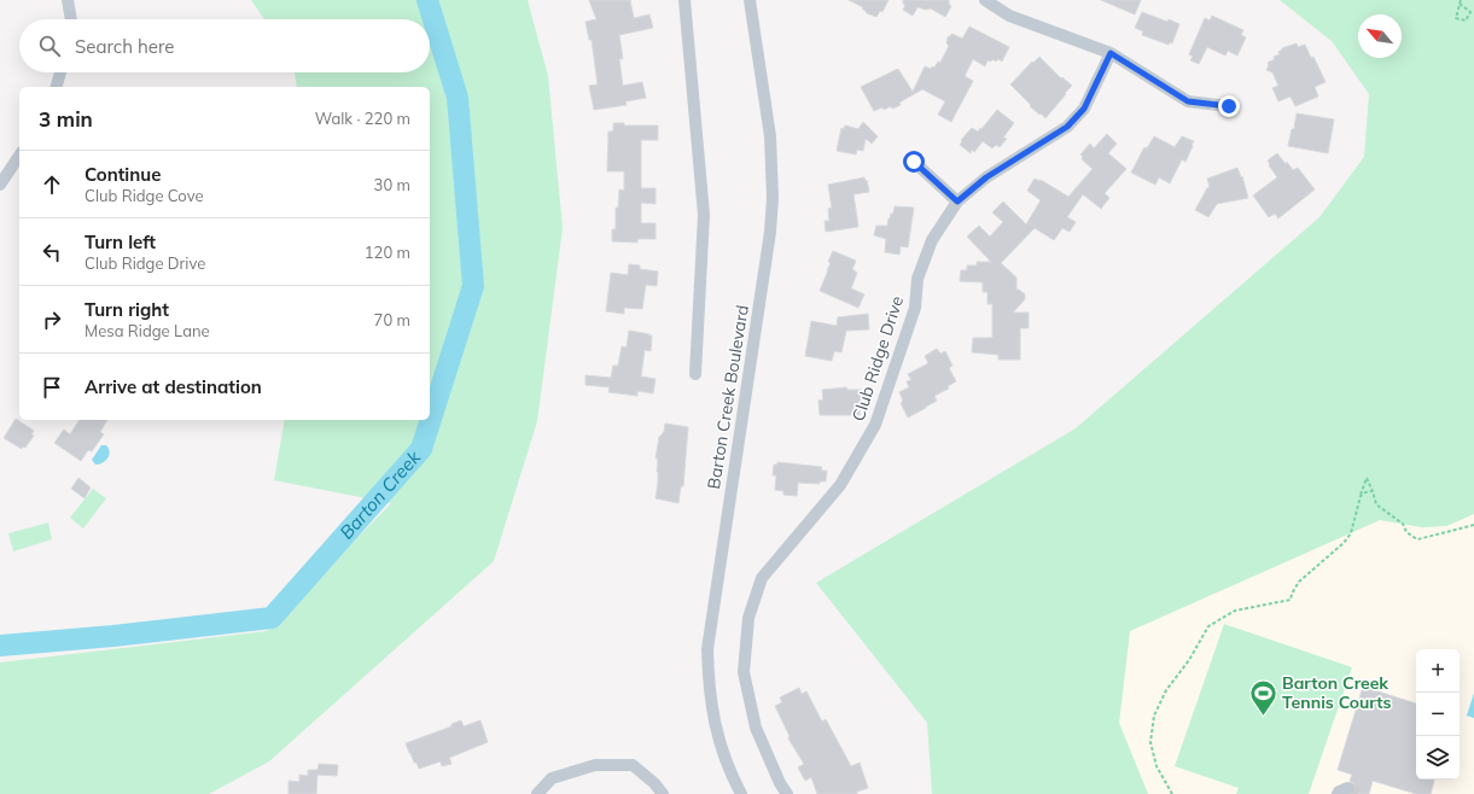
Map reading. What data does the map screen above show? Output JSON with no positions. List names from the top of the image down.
{
  "streets": {
    "street": ["Club Ridge Drive", "Barton Creek Boulevard"]
  },
  "water": ["Barton Creek"],
  "places": {
    "sports": ["Barton Creek Tennis Courts"]
  },
  "north": "top left",
  "page": {
    "search": "Search here",
    "heading": ["3 min", "Walk · 220 m"],
    "list": [
      ["Continue", "Club Ridge Cove", "30 m"],
      ["Turn left", "Club Ridge Drive", "120 m"],
      ["Turn right", "Mesa Ridge Lane", "70 m"],
      "Arrive at destination"
    ],
    "map_buttons": ["+", "−"]
  }
}
